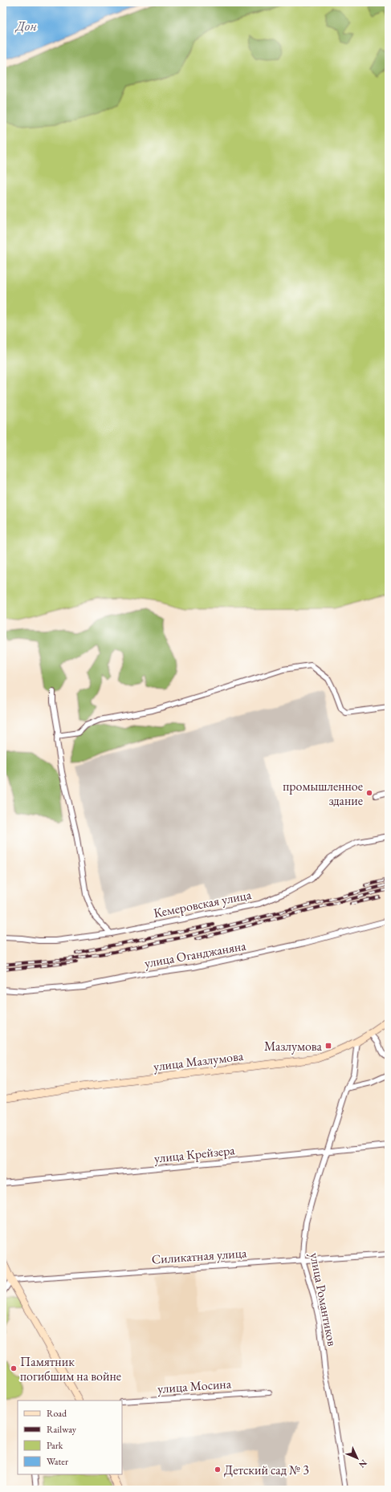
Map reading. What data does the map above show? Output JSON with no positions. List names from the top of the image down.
{
  "streets": {
    "street": [
      "Кемеровская улица",
      "улица Оганджаняна",
      "улица Мазлумова",
      "улица Крейзера",
      "Силикатная улица",
      "улица Романтиков",
      "улица Мосина"
    ]
  },
  "crossings": [
    ["улица Мазлумова", "улица Романтиков"],
    ["улица Крейзера", "улица Романтиков"],
    ["Силикатная улица", "улица Романтиков"]
  ],
  "water": ["Дон"],
  "places": {
    "other": ["промышленное здание", "Памятник погибшим на войне", "Детский сад № 3"],
    "transit": ["Мазлумова"]
  },
  "legend": [
    "Road",
    "Railway",
    "Park",
    "Water"
  ],
  "north": "bottom right"
}
